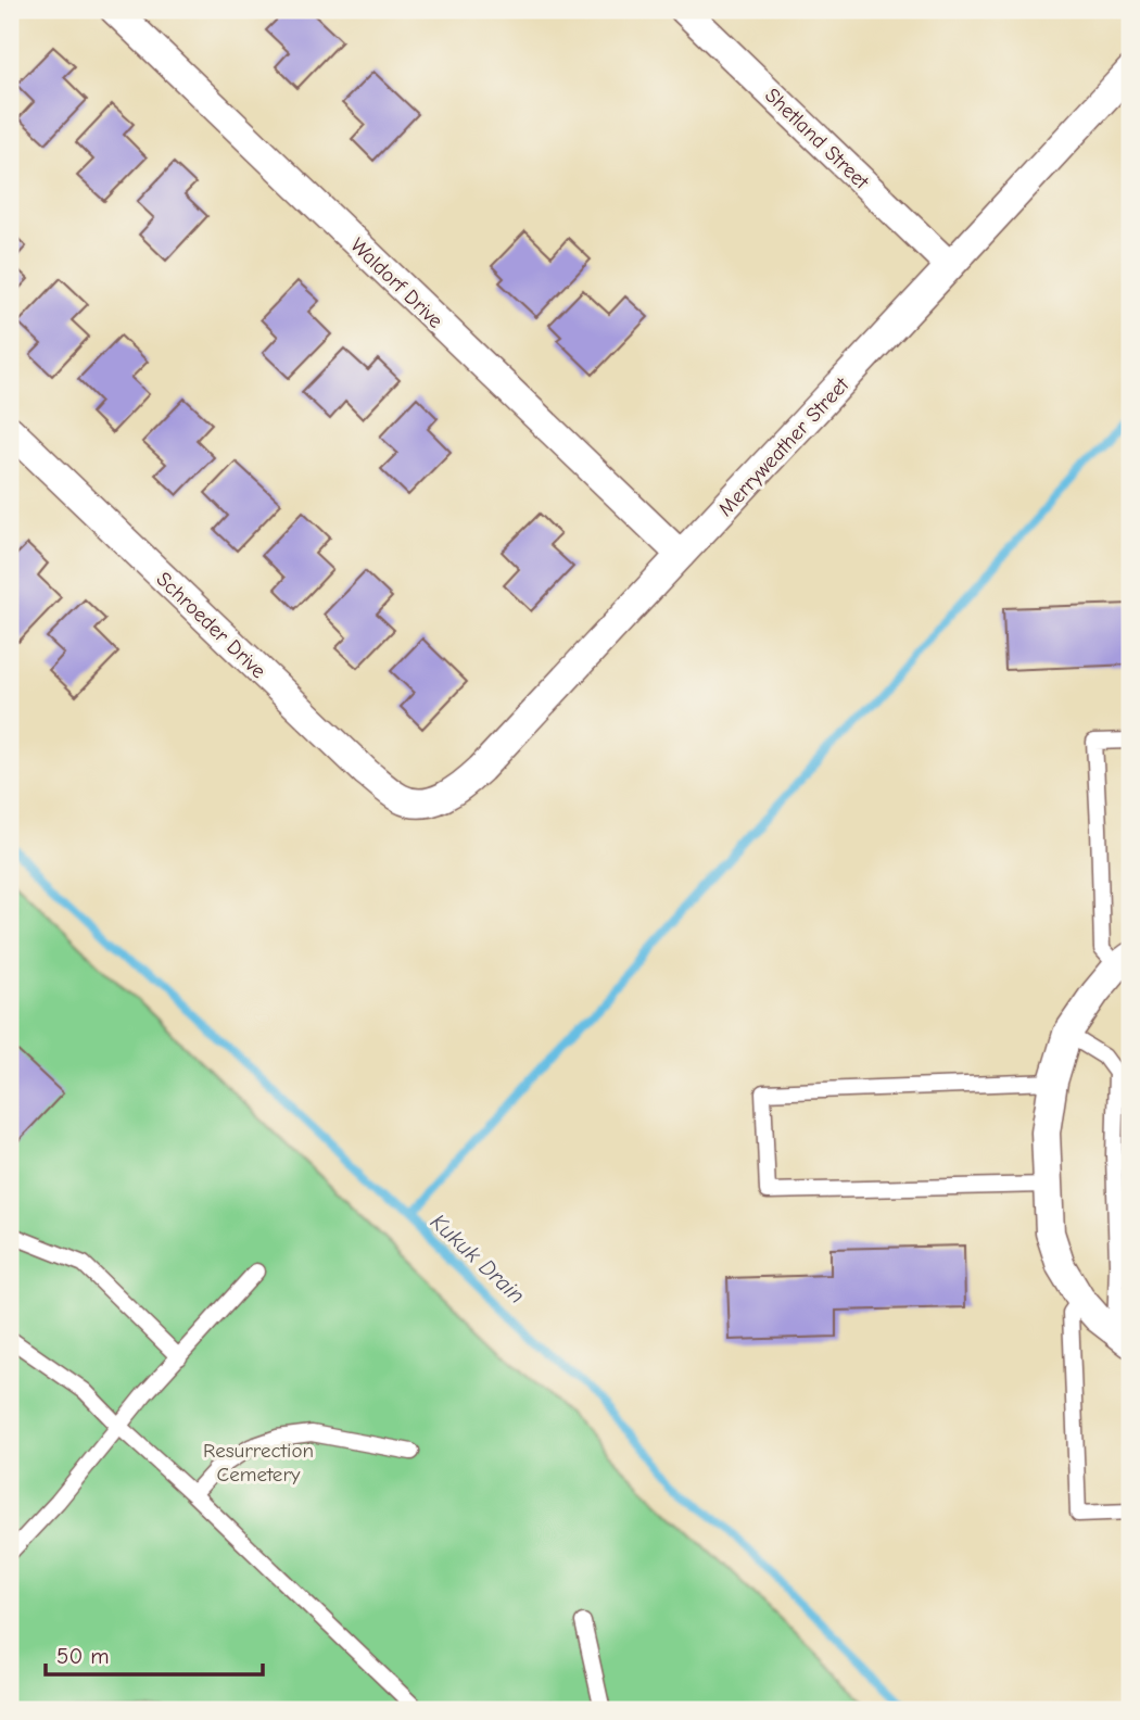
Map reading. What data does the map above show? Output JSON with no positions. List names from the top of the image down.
{
  "streets": {
    "street": [
      "Shetland Street",
      "Waldorf Drive",
      "Merryweather Street",
      "Schroeder Drive"
    ]
  },
  "crossings": [
    ["Shetland Street", "Merryweather Street"],
    ["Waldorf Drive", "Merryweather Street"],
    ["Merryweather Street", "Schroeder Drive"]
  ],
  "water": ["Kukuk Drain"],
  "parks": ["Resurrection Cemetery"],
  "scale_bar": "50 m"
}
